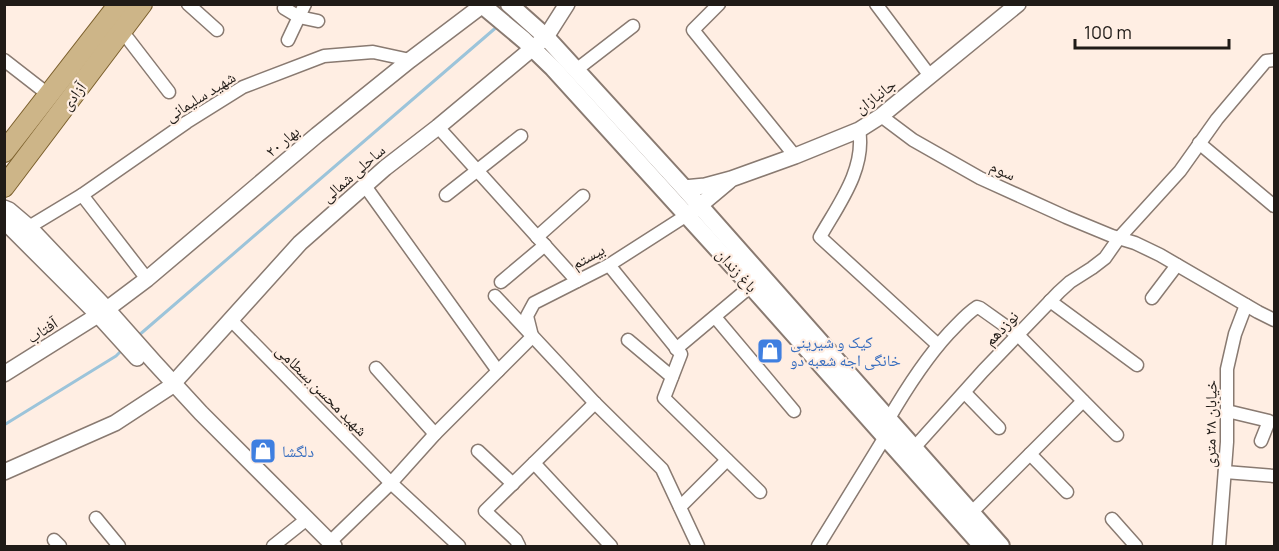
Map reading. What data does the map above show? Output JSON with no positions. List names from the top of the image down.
{
  "streets": {
    "main road": ["آزادی", "باغ زندان"],
    "street": [
      "شهید سلیمانی",
      "جانبازان",
      "بهار ۲۰",
      "سوم",
      "ساحلی شمالی",
      "بیستم",
      "نوزدهم",
      "آفتاب",
      "شهید محسن بسطامی",
      "خیابان ۲۸ متری"
    ]
  },
  "crossings": [
    ["شهید سلیمانی", "بهار ۲۰"],
    ["جانبازان", "سوم"],
    ["جانبازان", "بیستم"],
    ["جانبازان", "باغ زندان"],
    ["بهار ۲۰", "باغ زندان"],
    ["بهار ۲۰", "آفتاب"],
    ["سوم", "نوزدهم"],
    ["سوم", "خیابان ۲۸ متری"],
    ["ساحلی شمالی", "باغ زندان"],
    ["ساحلی شمالی", "شهید محسن بسطامی"],
    ["بیستم", "باغ زندان"],
    ["باغ زندان", "نوزدهم"]
  ],
  "places": {
    "shop": ["کیک و شیرینی خانگی اجه شعبه دو", "دلگشا"]
  },
  "scale_bar": "100 m"
}
